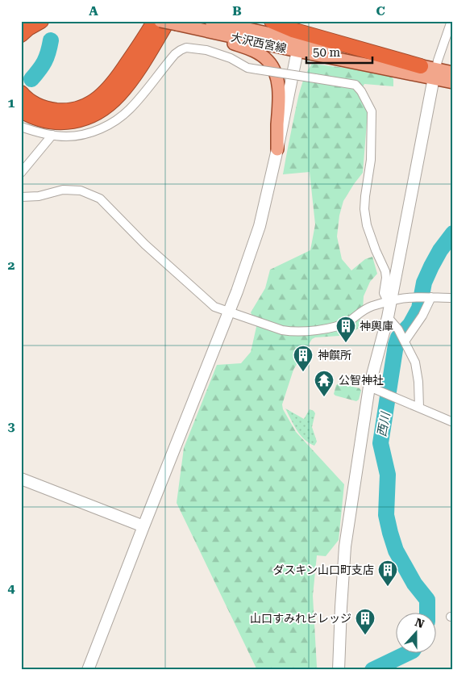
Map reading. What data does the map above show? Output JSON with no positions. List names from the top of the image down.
{
  "streets": {
    "main road": ["大沢西宮線"]
  },
  "water": ["西川"],
  "places": {
    "building": [
      "神輿庫",
      "神饌所",
      "ダスキン山口町支店",
      "山口すみれビレッジ"
    ],
    "temple": ["公智神社"]
  },
  "scale_bar": "50 m",
  "north": "top",
  "grid": {
    "columns": ["A", "B", "C"],
    "rows": [
      "1",
      "2",
      "3",
      "4"
    ]
  }
}
